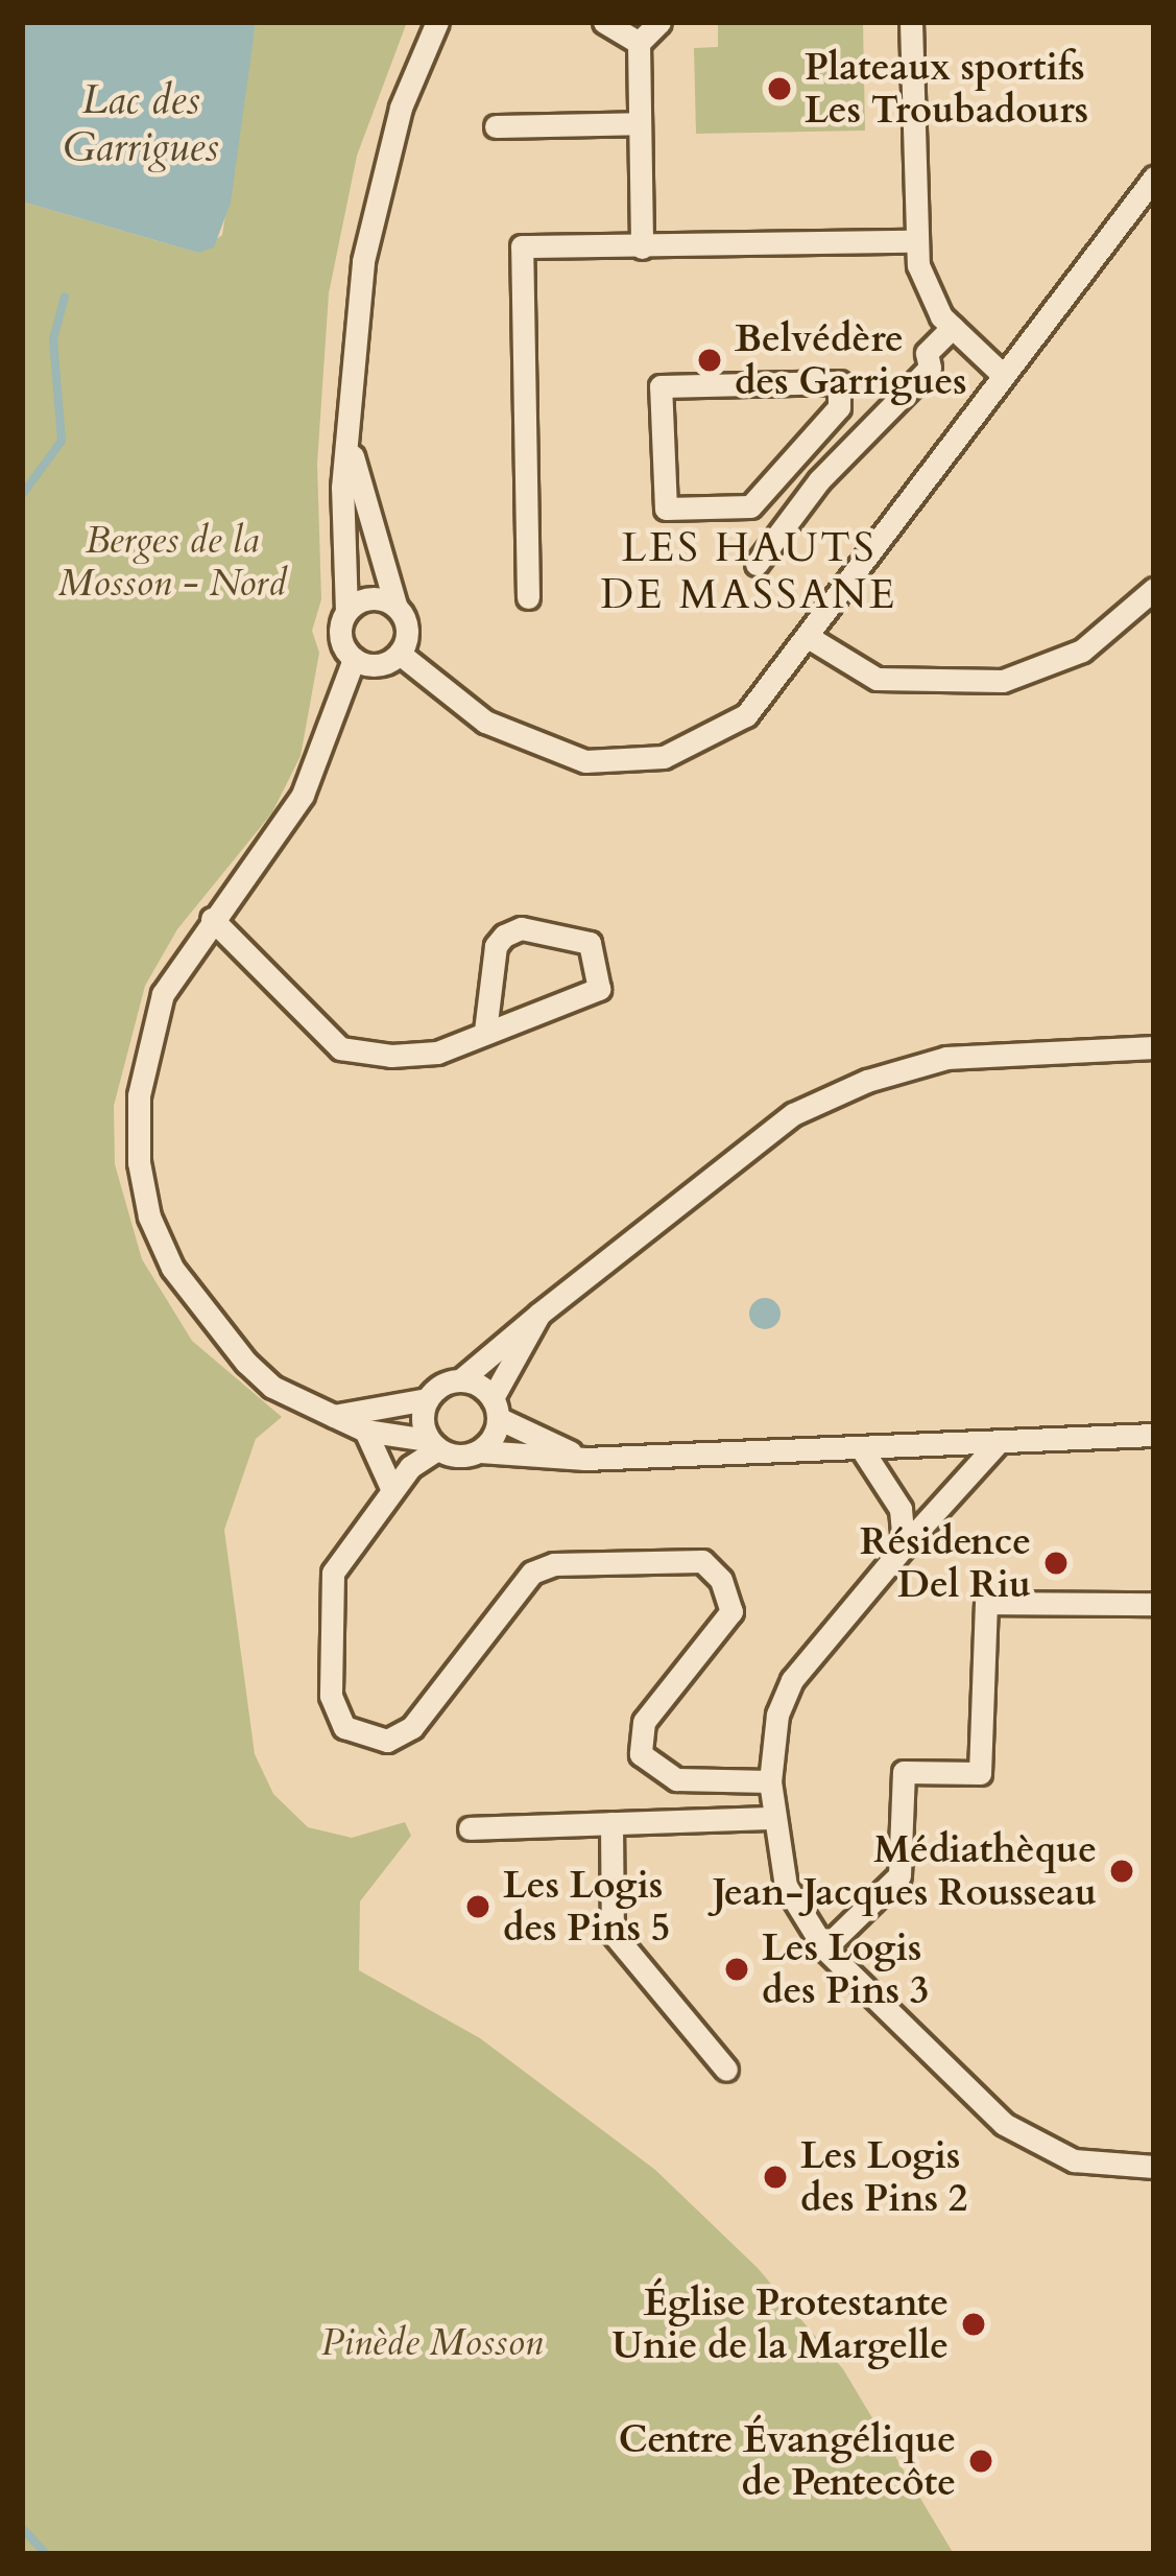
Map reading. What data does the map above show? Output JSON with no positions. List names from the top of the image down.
{
  "districts": ["LES HAUTS DE MASSANE"],
  "water": ["Lac des Garrigues"],
  "parks": ["Berges de la Mosson - Nord", "Pinède Mosson"],
  "places": [
    "Plateaux sportifs Les Troubadours",
    "Belvédère des Garrigues",
    "Résidence Del Riu",
    "Médiathèque Jean-Jacques Rousseau",
    "Les Logis des Pins 5",
    "Les Logis des Pins 3",
    "Les Logis des Pins 2",
    "Église Protestante Unie de la Margelle",
    "Centre Évangélique de Pentecôte"
  ]
}
